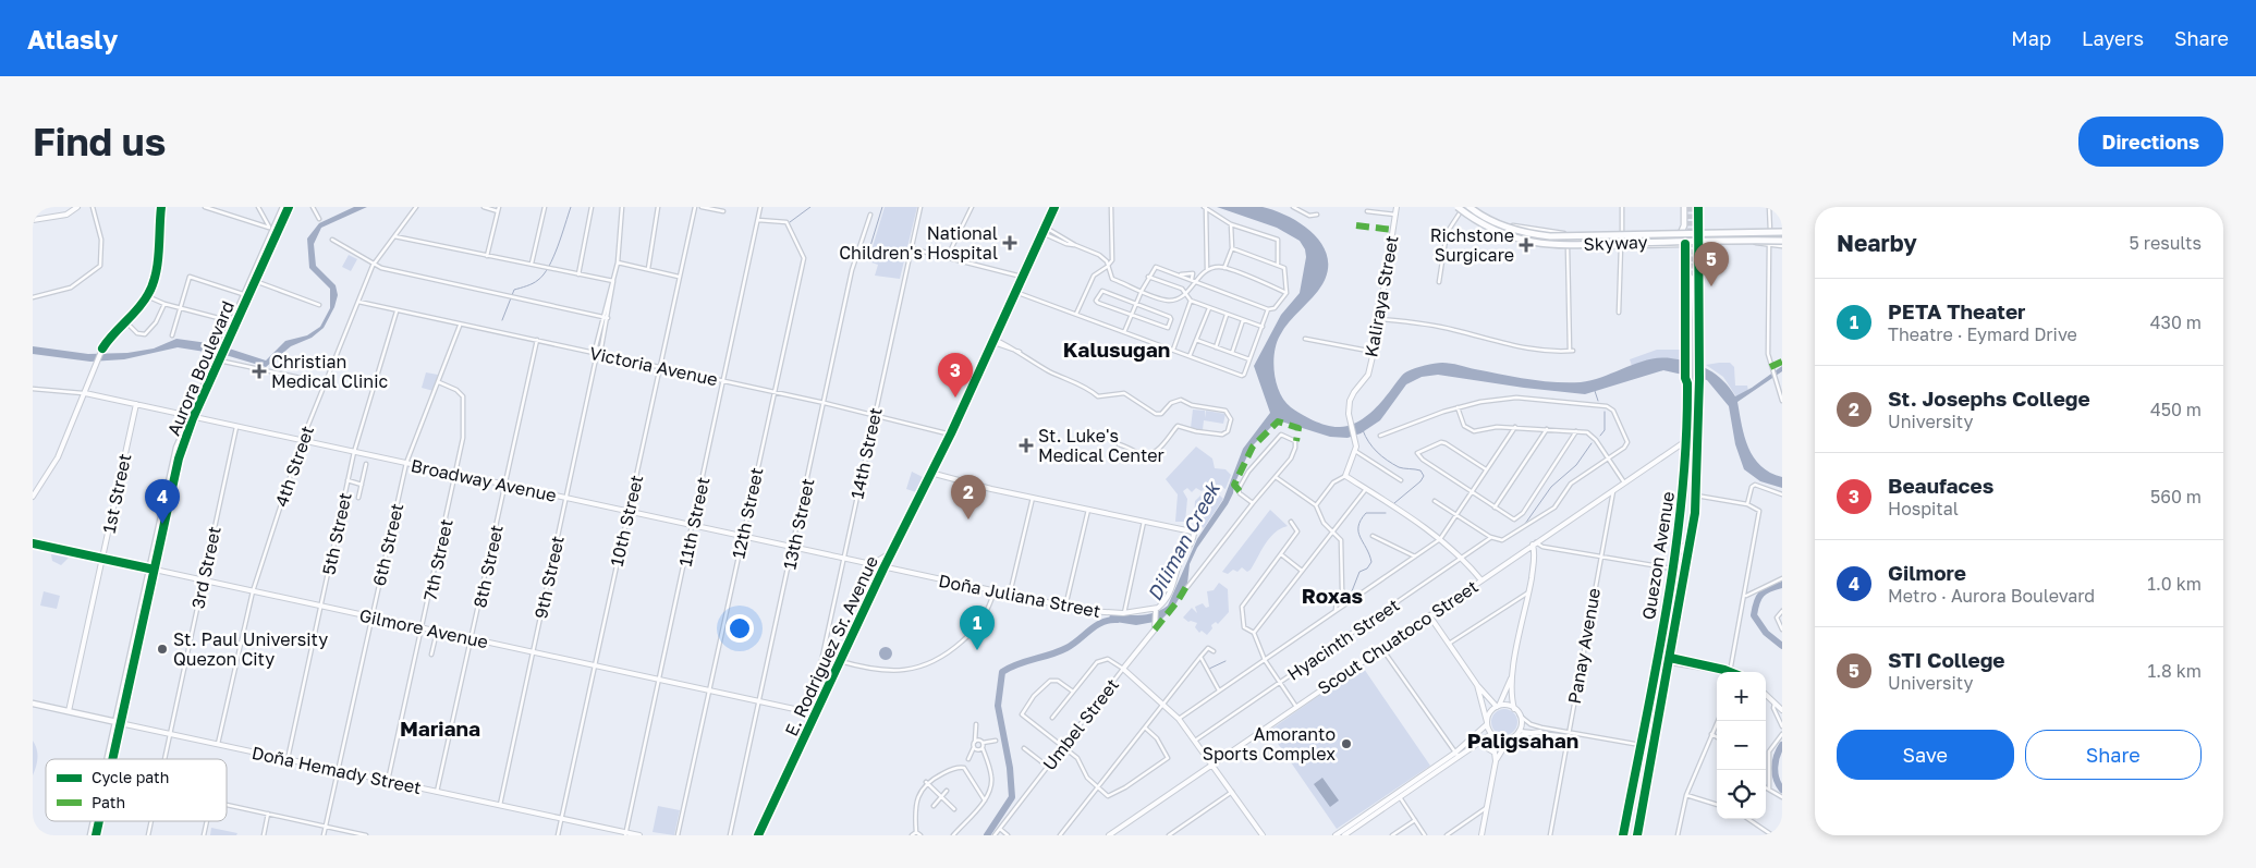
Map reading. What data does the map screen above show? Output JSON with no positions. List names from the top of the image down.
{
  "streets": {
    "highway": ["Skyway"],
    "main road": [
      "Aurora Boulevard",
      "Quezon Avenue",
      "Gilmore Avenue",
      "Doña Hemady Street"
    ],
    "street": [
      "Kaliraya Street",
      "Victoria Avenue",
      "14th Street",
      "4th Street",
      "Broadway Avenue",
      "1st Street",
      "12th Street",
      "10th Street",
      "11th Street",
      "13th Street",
      "5th Street",
      "6th Street",
      "7th Street",
      "8th Street",
      "3rd Street",
      "9th Street",
      "Doña Juliana Street",
      "Scout Chuatoco Street",
      "Hyacinth Street",
      "E. Rodriguez Sr. Avenue",
      "Panay Avenue",
      "Umbel Street"
    ]
  },
  "crossings": [
    ["Victoria Avenue", "14th Street"],
    ["Victoria Avenue", "4th Street"],
    ["Victoria Avenue", "12th Street"],
    ["Victoria Avenue", "10th Street"],
    ["Victoria Avenue", "11th Street"],
    ["Victoria Avenue", "13th Street"],
    ["Victoria Avenue", "5th Street"],
    ["Victoria Avenue", "6th Street"],
    ["Victoria Avenue", "8th Street"],
    ["Victoria Avenue", "9th Street"],
    ["Victoria Avenue", "E. Rodriguez Sr. Avenue"],
    ["Aurora Boulevard", "Broadway Avenue"],
    ["Aurora Boulevard", "Gilmore Avenue"],
    ["Aurora Boulevard", "Doña Hemady Street"],
    ["14th Street", "Broadway Avenue"],
    ["14th Street", "E. Rodriguez Sr. Avenue"],
    ["4th Street", "Broadway Avenue"],
    ["4th Street", "Gilmore Avenue"],
    ["4th Street", "Doña Hemady Street"],
    ["Broadway Avenue", "1st Street"],
    ["Broadway Avenue", "12th Street"],
    ["Broadway Avenue", "10th Street"],
    ["Broadway Avenue", "11th Street"],
    ["Broadway Avenue", "13th Street"],
    ["Broadway Avenue", "5th Street"],
    ["Broadway Avenue", "6th Street"],
    ["Broadway Avenue", "7th Street"],
    ["Broadway Avenue", "8th Street"],
    ["Broadway Avenue", "3rd Street"],
    ["Broadway Avenue", "9th Street"],
    ["Broadway Avenue", "Doña Juliana Street"],
    ["Broadway Avenue", "E. Rodriguez Sr. Avenue"],
    ["1st Street", "Gilmore Avenue"],
    ["1st Street", "Doña Hemady Street"],
    ["12th Street", "11th Street"],
    ["12th Street", "Gilmore Avenue"],
    ["10th Street", "Gilmore Avenue"],
    ["10th Street", "Doña Hemady Street"],
    ["11th Street", "Gilmore Avenue"],
    ["11th Street", "Doña Hemady Street"],
    ["13th Street", "Gilmore Avenue"],
    ["5th Street", "Gilmore Avenue"],
    ["5th Street", "Doña Hemady Street"],
    ["6th Street", "7th Street"],
    ["6th Street", "Gilmore Avenue"],
    ["6th Street", "Doña Hemady Street"],
    ["Quezon Avenue", "Scout Chuatoco Street"],
    ["7th Street", "Gilmore Avenue"],
    ["7th Street", "Doña Hemady Street"],
    ["8th Street", "Gilmore Avenue"],
    ["8th Street", "Doña Hemady Street"],
    ["3rd Street", "Gilmore Avenue"],
    ["3rd Street", "Doña Hemady Street"],
    ["9th Street", "Gilmore Avenue"],
    ["9th Street", "Doña Hemady Street"],
    ["Doña Juliana Street", "E. Rodriguez Sr. Avenue"],
    ["Doña Juliana Street", "Umbel Street"],
    ["Gilmore Avenue", "E. Rodriguez Sr. Avenue"],
    ["Scout Chuatoco Street", "Panay Avenue"]
  ],
  "districts": [
    "Kalusugan",
    "Roxas",
    "Mariana",
    "Paligsahan"
  ],
  "water": ["Diliman Creek"],
  "places": {
    "health": [
      "National Children's Hospital",
      "Richstone Surgicare",
      "Christian Medical Clinic",
      "St. Luke's Medical Center"
    ],
    "other": ["St. Paul University Quezon City", "Amoranto Sports Complex"]
  },
  "legend": ["Cycle path", "Path"],
  "page": {
    "header": "Atlasly",
    "nav": ["Map", "Layers", "Share"],
    "buttons": [
      "Directions",
      ["Save", "Share"]
    ],
    "title": "Find us",
    "heading": ["Nearby", "5 results"],
    "pins": [
      "5",
      "3",
      "2",
      "4",
      "1"
    ],
    "list": [
      {
        "mark": "1",
        "name": "PETA Theater",
        "note": "Theatre · Eymard Drive",
        "value": "430 m"
      },
      {
        "mark": "2",
        "name": "St. Josephs College",
        "note": "University",
        "value": "450 m"
      },
      {
        "mark": "3",
        "name": "Beaufaces",
        "note": "Hospital",
        "value": "560 m"
      },
      {
        "mark": "4",
        "name": "Gilmore",
        "note": "Metro · Aurora Boulevard",
        "value": "1.0 km"
      },
      {
        "mark": "5",
        "name": "STI College",
        "note": "University",
        "value": "1.8 km"
      }
    ],
    "map_buttons": ["+", "−"]
  }
}
